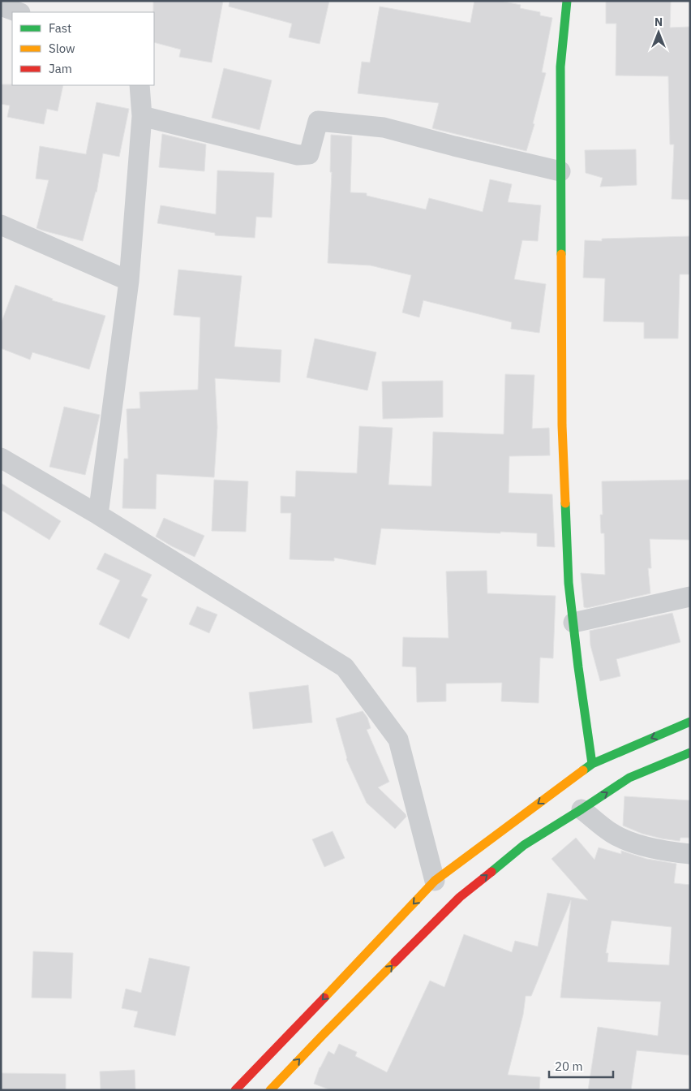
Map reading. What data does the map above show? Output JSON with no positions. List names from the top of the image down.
{
  "legend": ["Fast", "Slow", "Jam"],
  "scale_bar": "20 m",
  "north": "top"
}
